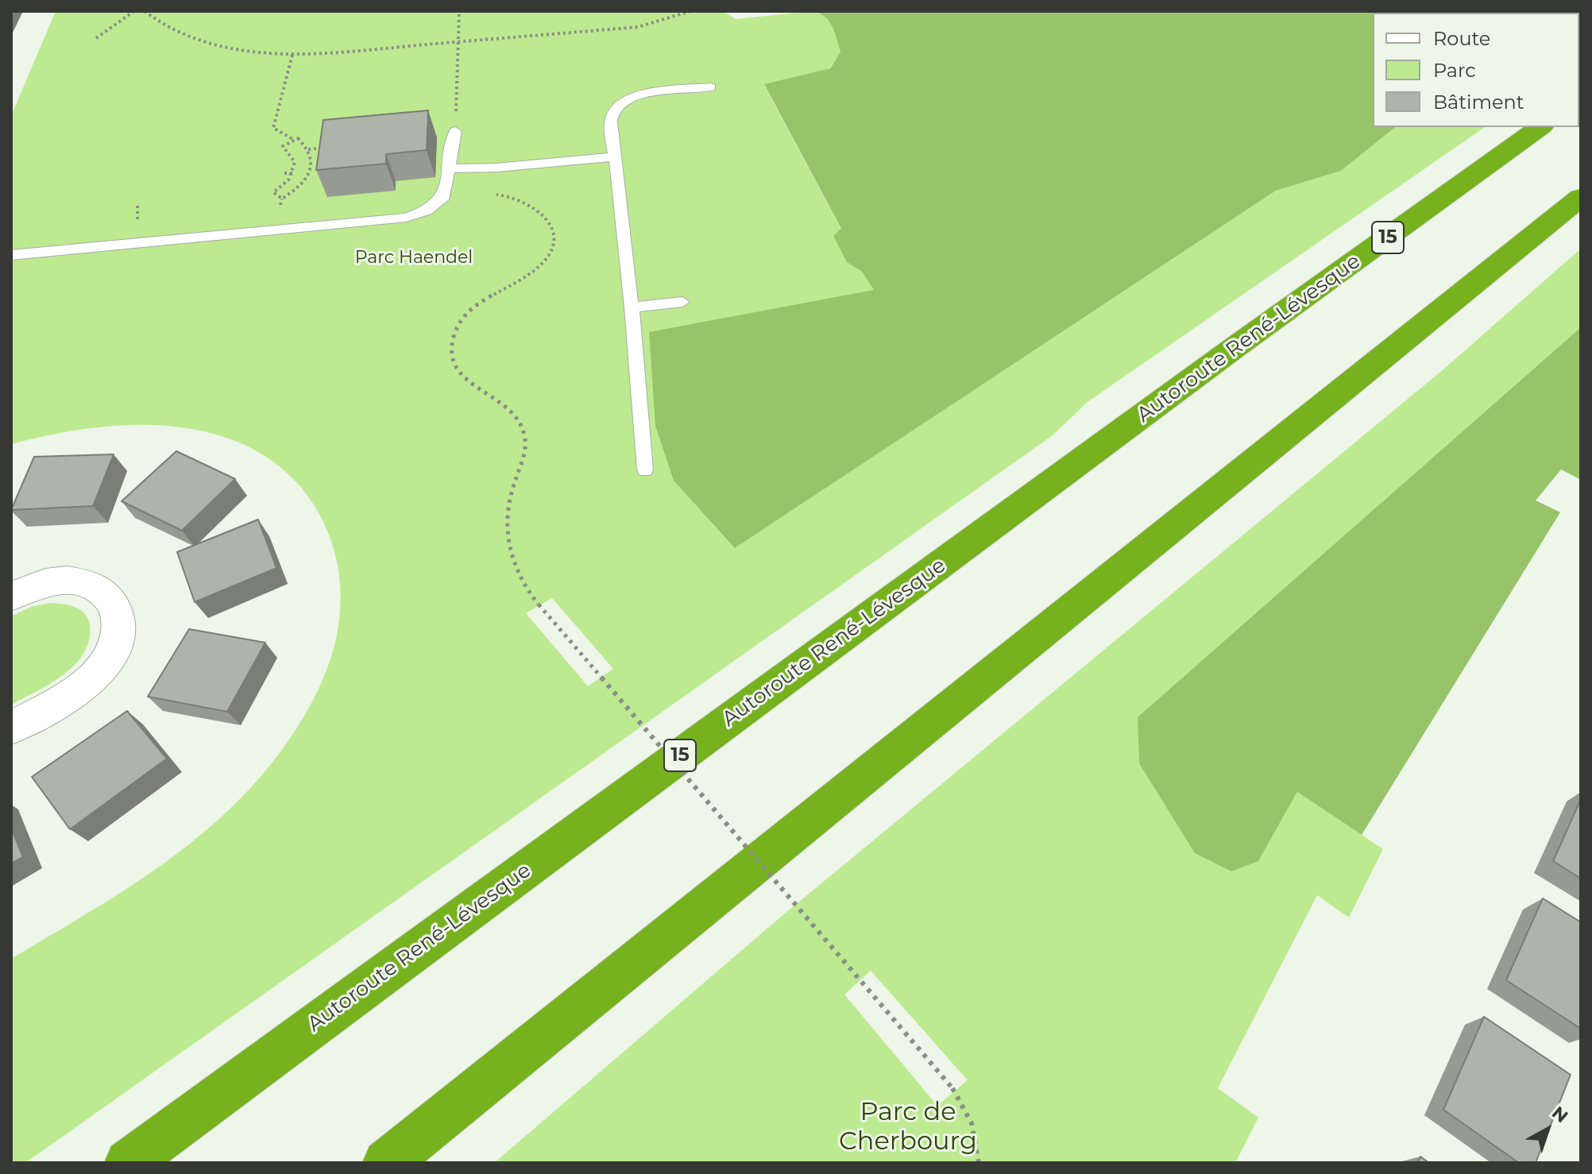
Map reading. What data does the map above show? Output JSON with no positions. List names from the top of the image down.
{
  "streets": {
    "highway": ["15", "Autoroute René-Lévesque"]
  },
  "parks": ["Parc Haendel", "Parc de Cherbourg"],
  "legend": ["Route", "Parc", "Bâtiment"],
  "north": "top right"
}
